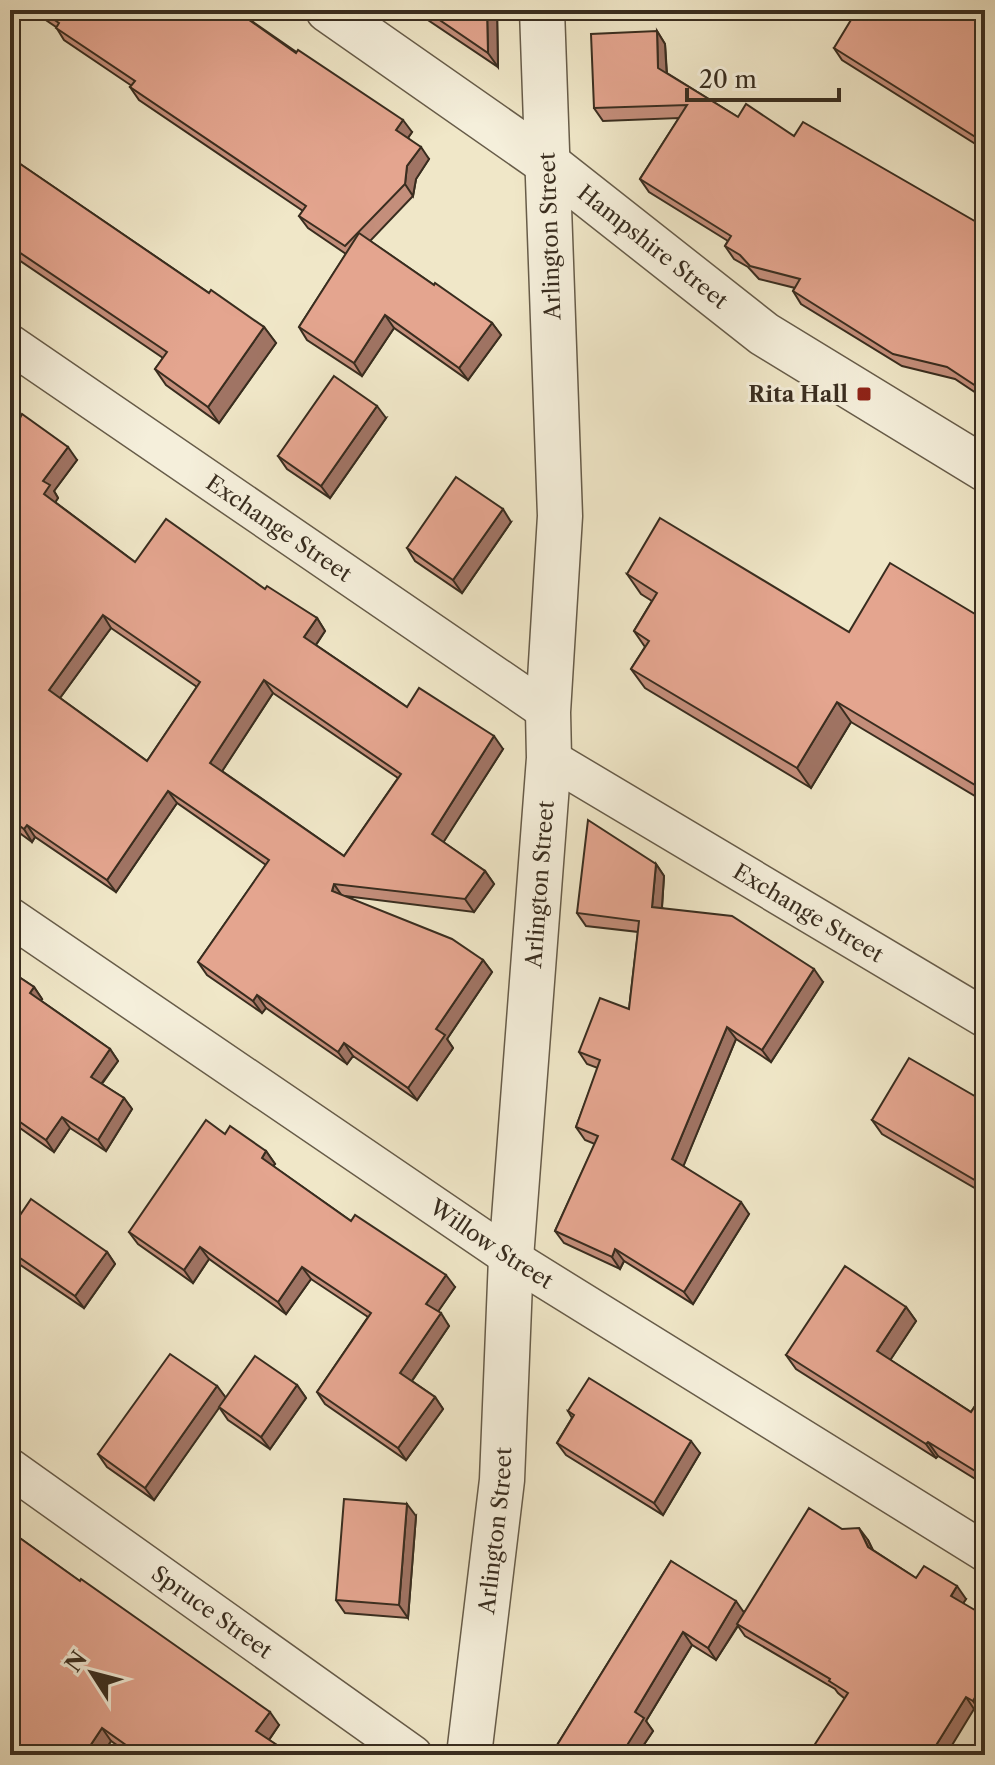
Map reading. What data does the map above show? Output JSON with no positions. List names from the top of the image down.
{
  "streets": {
    "street": [
      "Arlington Street",
      "Hampshire Street",
      "Exchange Street",
      "Willow Street",
      "Spruce Street"
    ]
  },
  "crossings": [
    ["Arlington Street", "Hampshire Street"],
    ["Arlington Street", "Exchange Street"],
    ["Arlington Street", "Willow Street"]
  ],
  "places": {
    "transit": ["Rita Hall"]
  },
  "scale_bar": "20 m",
  "north": "top left"
}
